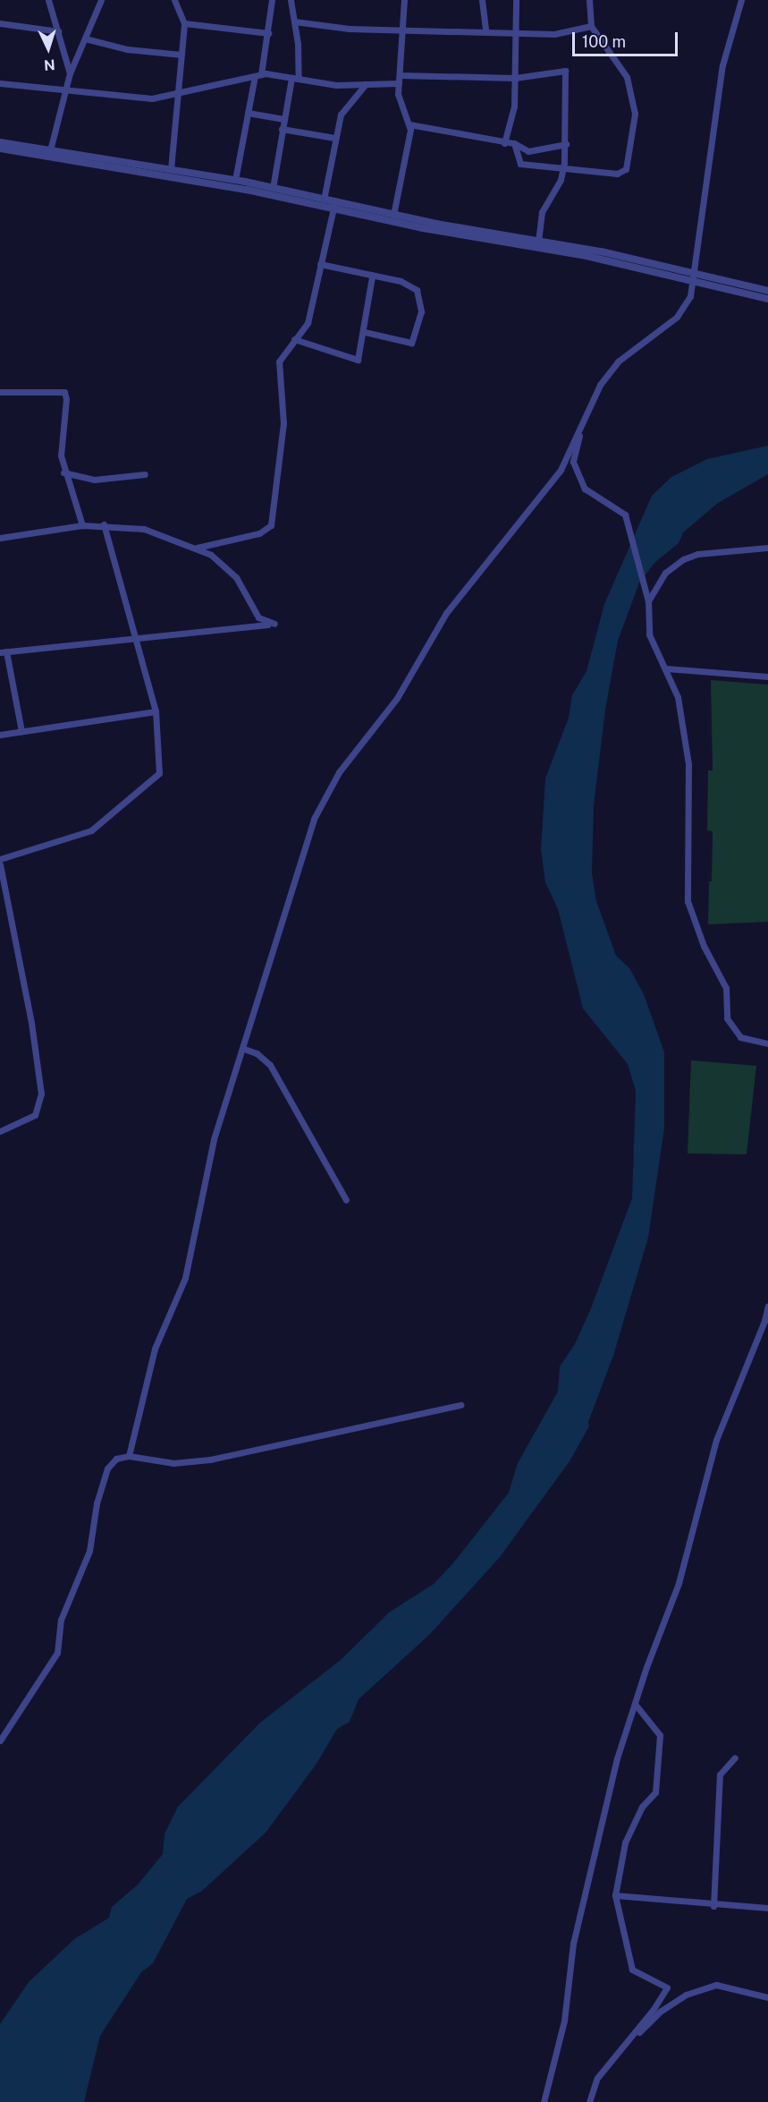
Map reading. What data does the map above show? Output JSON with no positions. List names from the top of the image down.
{
  "scale_bar": "100 m",
  "north": "bottom"
}
